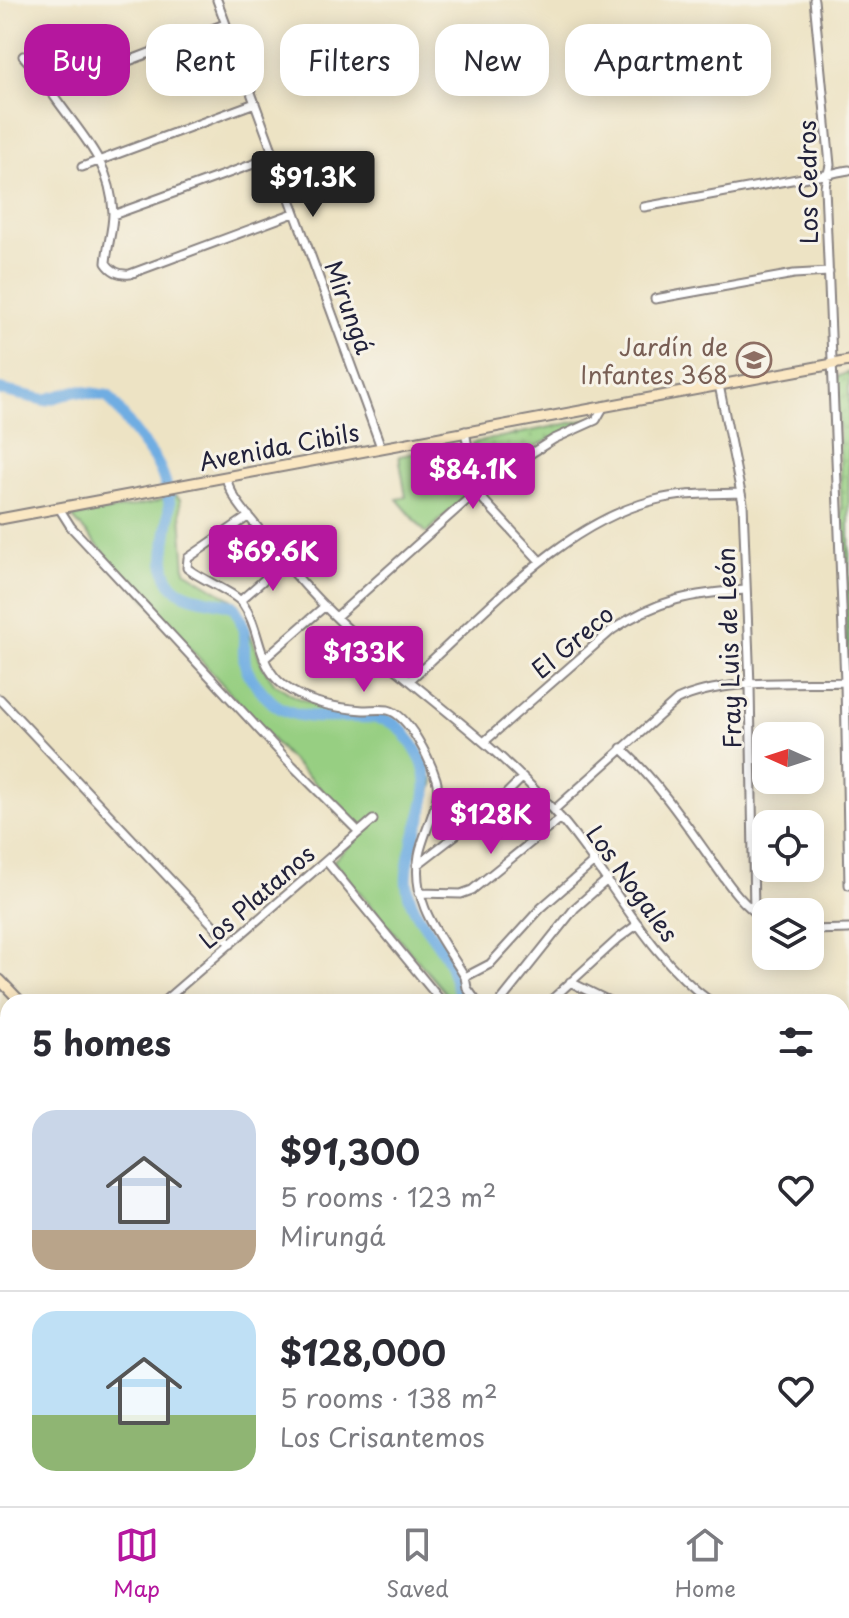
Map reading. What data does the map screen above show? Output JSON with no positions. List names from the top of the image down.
{
  "streets": {
    "street": [
      "Los Cedros",
      "Mirungá",
      "Avenida Cibils",
      "El Greco",
      "Fray Luis de León",
      "Los Nogales",
      "Los Platanos"
    ]
  },
  "crossings": [
    ["Los Cedros", "Avenida Cibils"],
    ["Mirungá", "Avenida Cibils"],
    ["Avenida Cibils", "Fray Luis de León"],
    ["Avenida Cibils", "Los Nogales"],
    ["El Greco", "Fray Luis de León"],
    ["El Greco", "Los Nogales"]
  ],
  "places": {
    "school or university": ["Jardín de Infantes 368"]
  },
  "north": "left",
  "page": {
    "chip": [
      "Buy",
      "Rent",
      "Filters",
      "New",
      "Apartment"
    ],
    "price": [
      "$91.3K",
      "$84.1K",
      "$69.6K",
      "$133K",
      "$128K"
    ],
    "heading": "5 homes",
    "list": [
      {
        "name": "$91,300",
        "note": "5 rooms · 123 m² · Mirungá"
      },
      {
        "name": "$128,000",
        "note": "5 rooms · 138 m² · Los Crisantemos"
      }
    ],
    "tabs": ["Map", "Saved", "Home"]
  }
}
